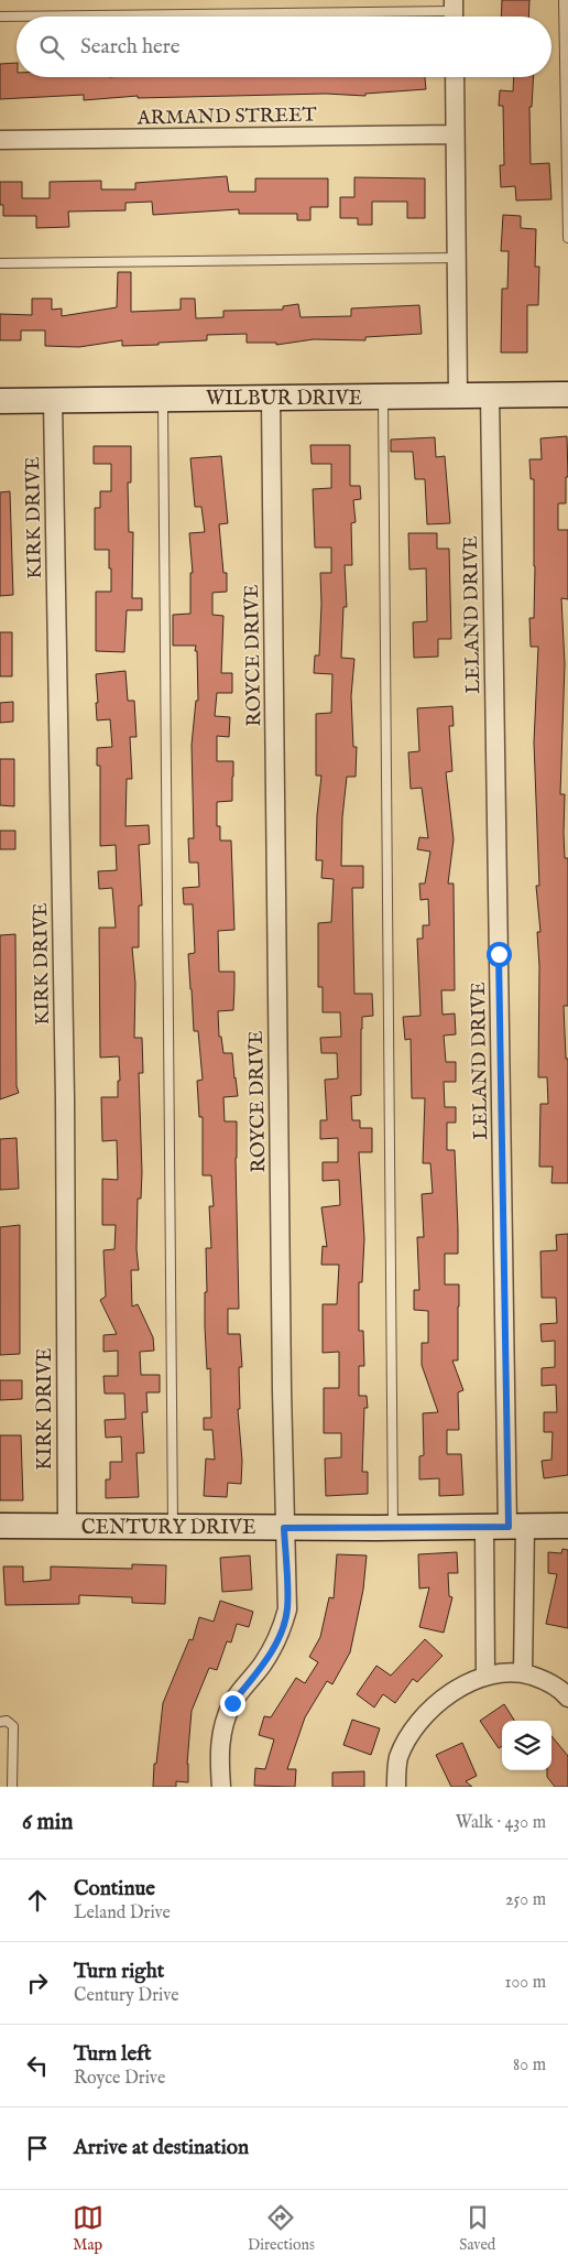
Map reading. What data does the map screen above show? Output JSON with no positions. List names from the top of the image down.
{
  "streets": {
    "street": [
      "ARMAND STREET",
      "WILBUR DRIVE",
      "KIRK DRIVE",
      "LELAND DRIVE",
      "ROYCE DRIVE",
      "CENTURY DRIVE"
    ]
  },
  "crossings": [
    ["WILBUR DRIVE", "KIRK DRIVE"],
    ["WILBUR DRIVE", "LELAND DRIVE"],
    ["WILBUR DRIVE", "ROYCE DRIVE"],
    ["KIRK DRIVE", "CENTURY DRIVE"],
    ["LELAND DRIVE", "CENTURY DRIVE"],
    ["ROYCE DRIVE", "CENTURY DRIVE"]
  ],
  "page": {
    "search": "Search here",
    "heading": ["6 min", "Walk · 430 m"],
    "list": [
      ["Continue", "Leland Drive", "250 m"],
      ["Turn right", "Century Drive", "100 m"],
      ["Turn left", "Royce Drive", "80 m"],
      "Arrive at destination"
    ],
    "nav": ["Map", "Directions", "Saved"]
  }
}
